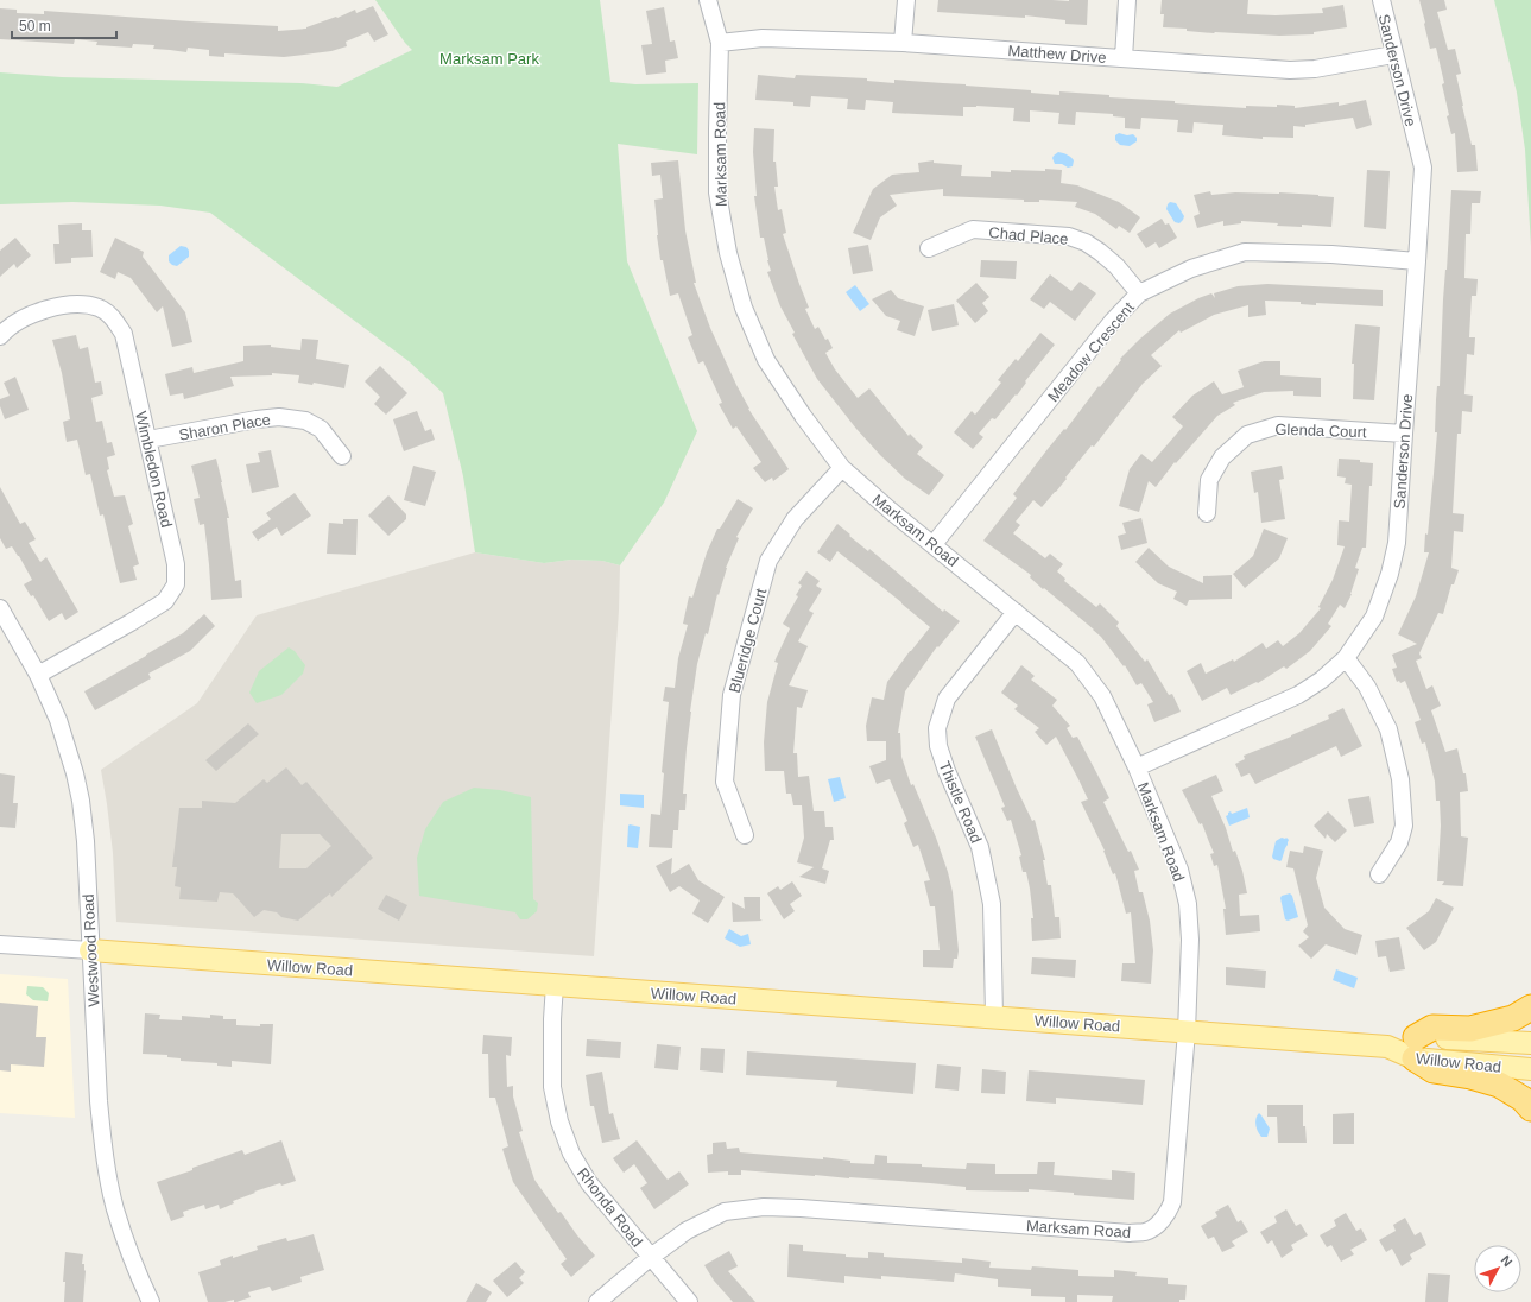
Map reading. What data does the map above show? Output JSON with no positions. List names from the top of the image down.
{
  "streets": {
    "main road": ["Willow Road"],
    "street": [
      "Matthew Drive",
      "Sanderson Drive",
      "Marksam Road",
      "Chad Place",
      "Meadow Crescent",
      "Sharon Place",
      "Glenda Court",
      "Wimbledon Road",
      "Blueridge Court",
      "Thistle Road",
      "Westwood Road",
      "Rhonda Road"
    ]
  },
  "crossings": [
    ["Matthew Drive", "Sanderson Drive"],
    ["Matthew Drive", "Marksam Road"],
    ["Sanderson Drive", "Marksam Road"],
    ["Sanderson Drive", "Meadow Crescent"],
    ["Sanderson Drive", "Glenda Court"],
    ["Marksam Road", "Meadow Crescent"],
    ["Marksam Road", "Blueridge Court"],
    ["Marksam Road", "Thistle Road"],
    ["Marksam Road", "Willow Road"],
    ["Marksam Road", "Rhonda Road"],
    ["Chad Place", "Meadow Crescent"],
    ["Sharon Place", "Wimbledon Road"],
    ["Wimbledon Road", "Westwood Road"],
    ["Thistle Road", "Willow Road"],
    ["Westwood Road", "Willow Road"],
    ["Willow Road", "Rhonda Road"]
  ],
  "parks": ["Marksam Park"],
  "scale_bar": "50 m",
  "north": "top right"
}
